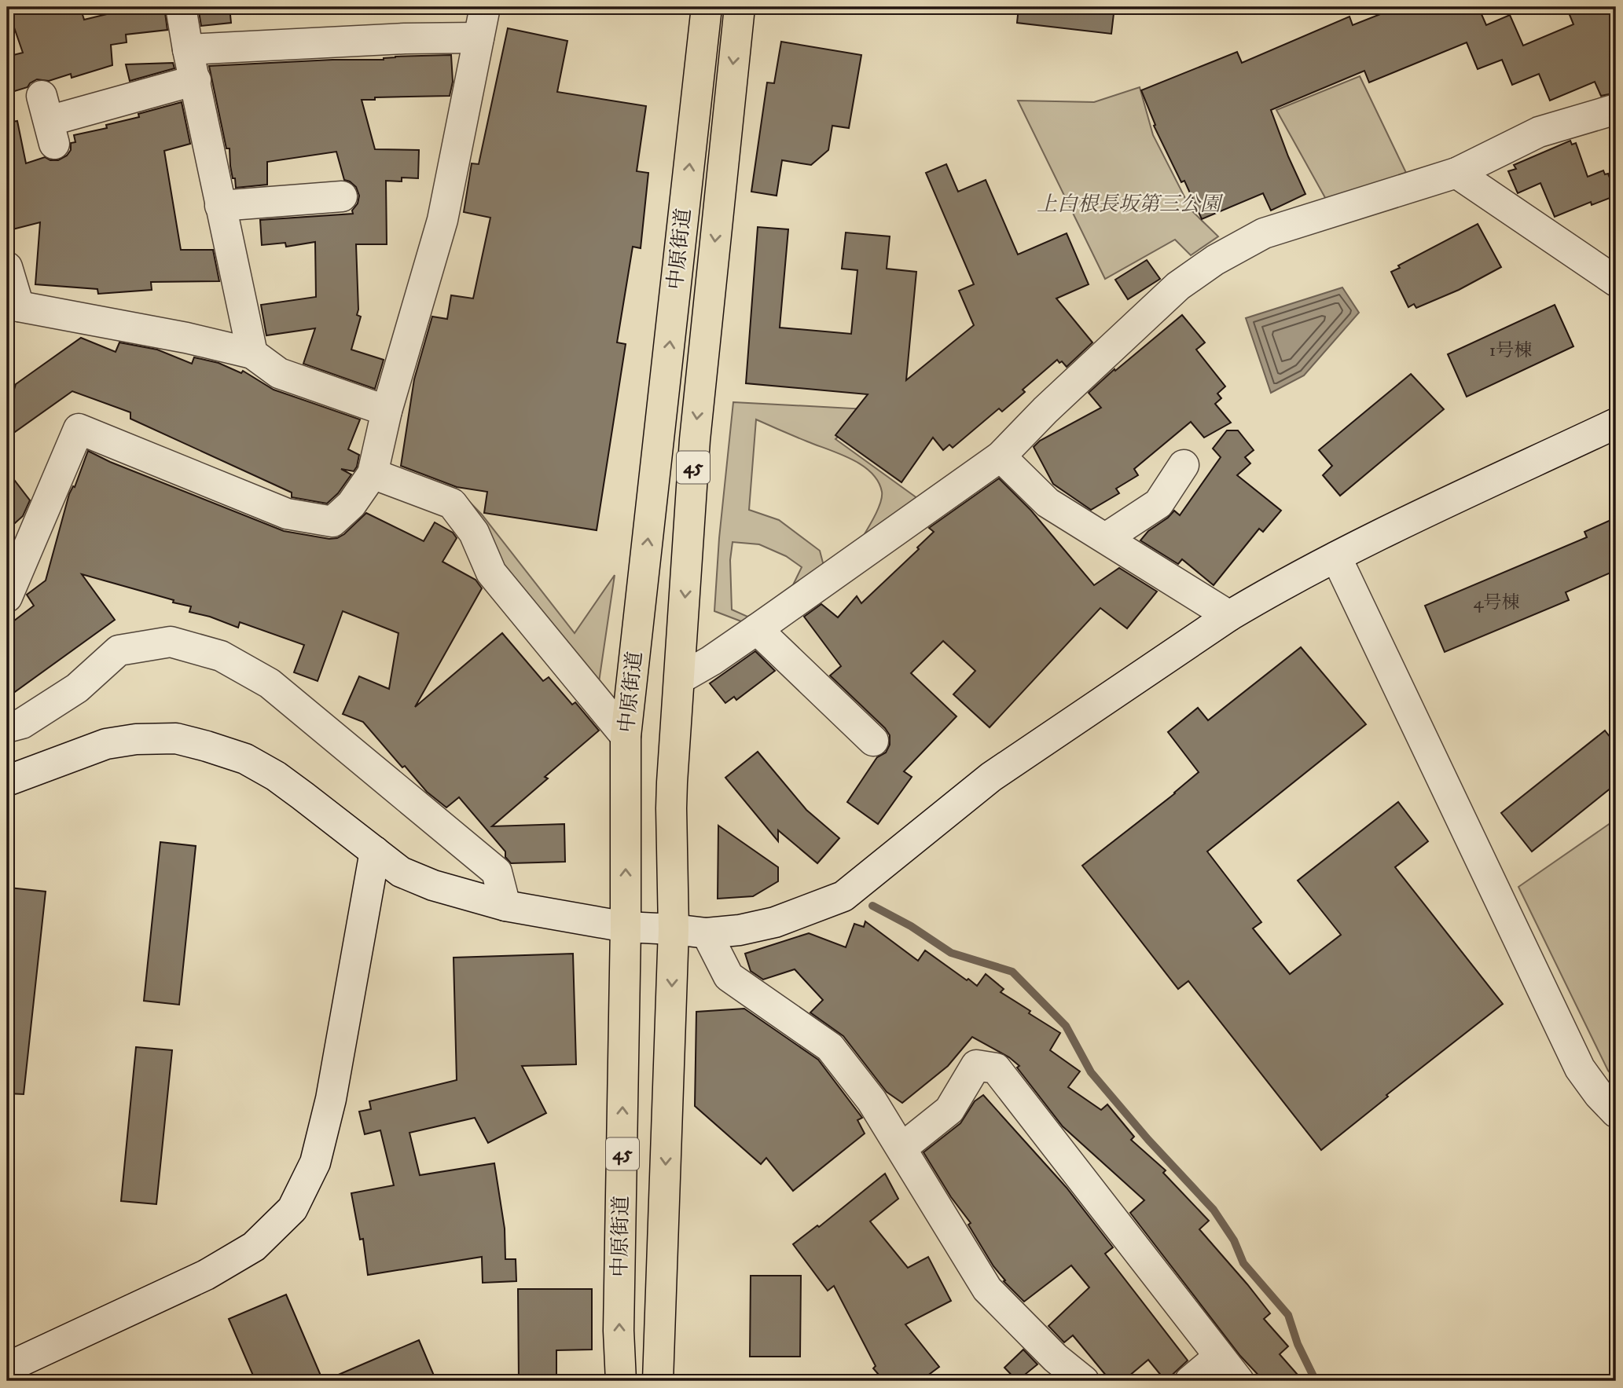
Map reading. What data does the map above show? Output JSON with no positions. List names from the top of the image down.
{
  "streets": {
    "main road": ["中原街道", "45"]
  },
  "parks": ["上白根長坂第三公園"],
  "house_numbers": ["1号棟", "4号棟"]
}
